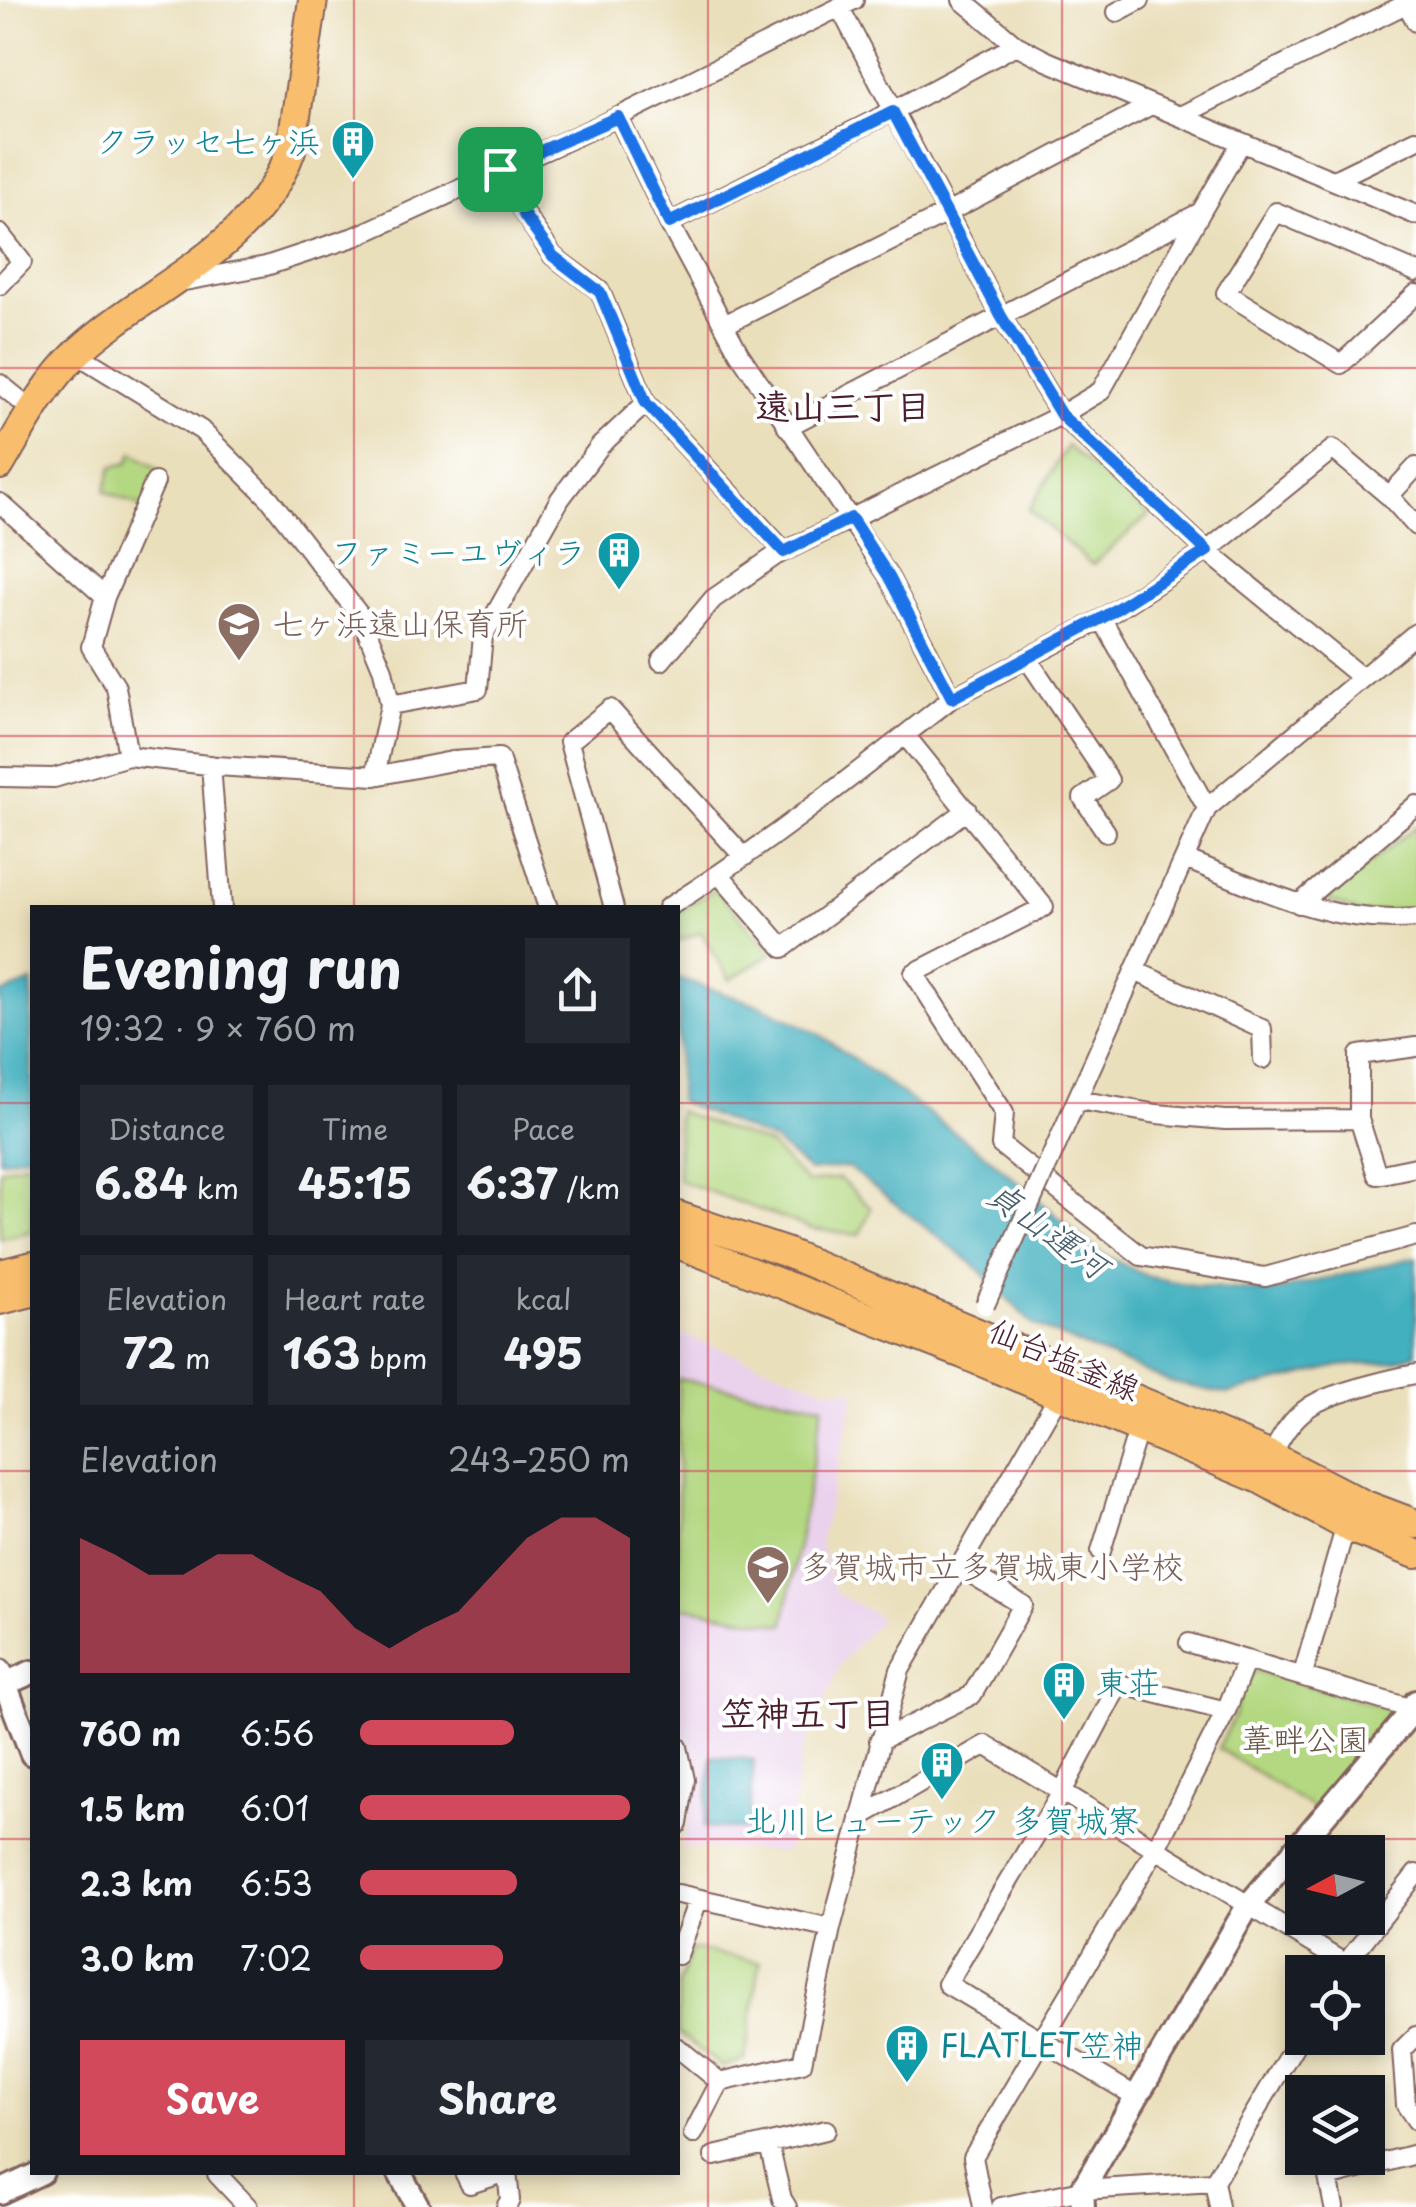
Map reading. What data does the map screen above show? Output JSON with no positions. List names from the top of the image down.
{
  "streets": {
    "main road": ["仙台塩釜線"]
  },
  "districts": ["遠山三丁目", "笠神五丁目"],
  "water": ["貞山運河"],
  "parks": ["葦畔公園"],
  "places": {
    "building": [
      "クラッセ七ヶ浜",
      "ファミーユヴィラ",
      "東荘",
      "北川ヒューテック 多賀城寮",
      "FLATLET笠神"
    ],
    "school or university": ["七ヶ浜遠山保育所", "多賀城市立多賀城東小学校"]
  },
  "north": "left",
  "page": {
    "heading": ["Evening run", "19:32 · 9 × 760 m"],
    "stats": [
      ["Distance", "6.84 km"],
      ["Time", "45:15"],
      ["Pace", "6:37 /km"],
      ["Elevation", "72 m"],
      ["Heart rate", "163 bpm"],
      ["kcal", "495"]
    ],
    "chart": ["Elevation", "243–250 m"],
    "list": [
      {
        "name": "760 m",
        "note": "6:56"
      },
      {
        "name": "1.5 km",
        "note": "6:01"
      },
      {
        "name": "2.3 km",
        "note": "6:53"
      },
      {
        "name": "3.0 km",
        "note": "7:02"
      }
    ],
    "buttons": ["Save", "Share"]
  }
}
